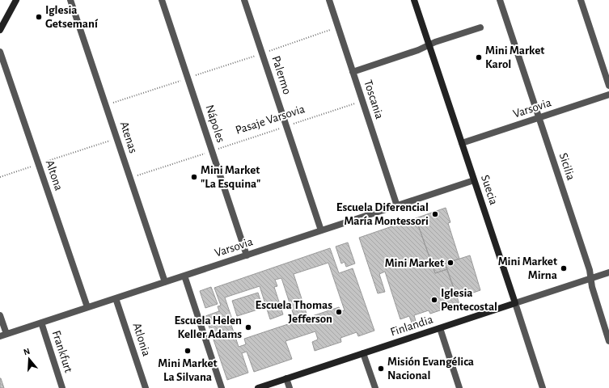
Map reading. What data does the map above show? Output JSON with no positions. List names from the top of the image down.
{
  "streets": {
    "street": [
      "Palermo",
      "Toscania",
      "Varsovia",
      "Nápoles",
      "Atenas",
      "Sicilia",
      "Altona",
      "Suecia",
      "Finlandia",
      "Atlonia",
      "Frankfurt"
    ],
    "path": ["Pasaje Varsovia"]
  },
  "crossings": [
    ["Palermo", "Varsovia"],
    ["Palermo", "Pasaje Varsovia"],
    ["Toscania", "Varsovia"],
    ["Toscania", "Pasaje Varsovia"],
    ["Varsovia", "Nápoles"],
    ["Varsovia", "Atenas"],
    ["Varsovia", "Sicilia"],
    ["Varsovia", "Altona"],
    ["Varsovia", "Suecia"],
    ["Varsovia", "Atlonia"],
    ["Varsovia", "Frankfurt"],
    ["Pasaje Varsovia", "Nápoles"],
    ["Pasaje Varsovia", "Atenas"],
    ["Sicilia", "Finlandia"],
    ["Suecia", "Finlandia"]
  ],
  "places": [
    "Iglesia Getsemaní",
    "Mini Market Karol",
    "Mini Market \"La Esquina\"",
    "Escuela Diferencial María Montessori",
    "Mini Market",
    "Mini Market Mirna",
    "Iglesia Pentecostal",
    "Escuela Thomas Jefferson",
    "Escuela Helen Keller Adams",
    "Mini Market La Silvana",
    "Misión Evangélica Nacional"
  ],
  "north": "top"
}
